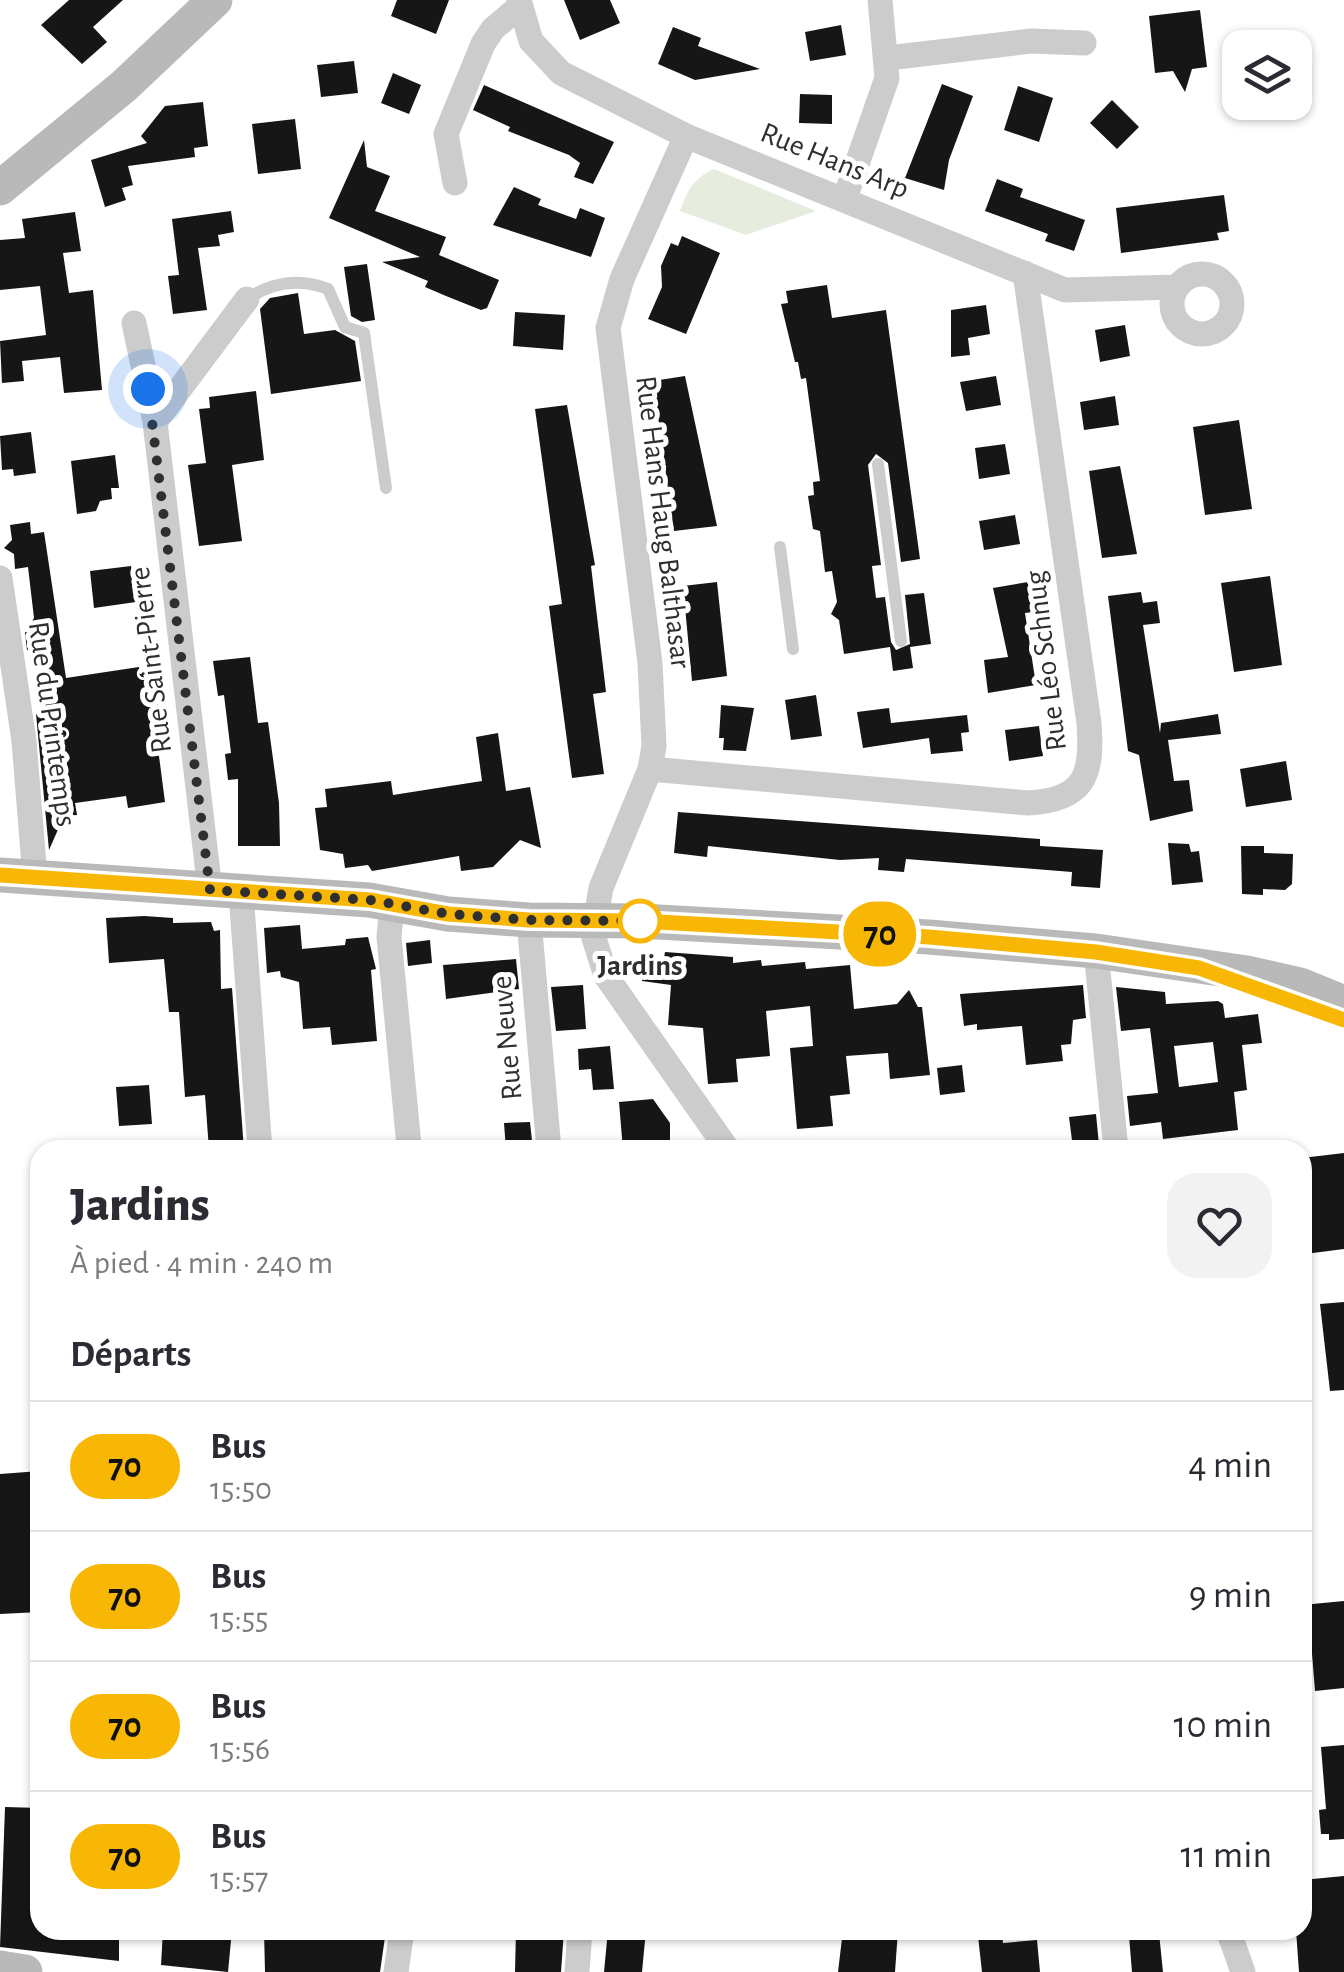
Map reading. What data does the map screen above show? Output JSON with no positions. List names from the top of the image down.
{
  "streets": {
    "street": [
      "Rue Hans Arp",
      "Rue Hans Haug Balthasar",
      "Rue Saint-Pierre",
      "Rue Léo Schnug",
      "Rue du Printemps",
      "Rue Neuve"
    ]
  },
  "crossings": [
    ["Rue Hans Arp", "Rue Hans Haug Balthasar"],
    ["Rue Hans Arp", "Rue Léo Schnug"],
    ["Rue Hans Haug Balthasar", "Rue Léo Schnug"]
  ],
  "places": ["Jardins"],
  "lines": ["bus line 70"],
  "page": {
    "on_map": "70",
    "heading": [
      ["Jardins", "À pied · 4 min · 240 m"],
      "Départs"
    ],
    "list": [
      {
        "mark": "70",
        "name": "Bus",
        "note": "15:50",
        "value": "4 min"
      },
      {
        "mark": "70",
        "name": "Bus",
        "note": "15:55",
        "value": "9 min"
      },
      {
        "mark": "70",
        "name": "Bus",
        "note": "15:56",
        "value": "10 min"
      },
      {
        "mark": "70",
        "name": "Bus",
        "note": "15:57",
        "value": "11 min"
      }
    ]
  }
}
